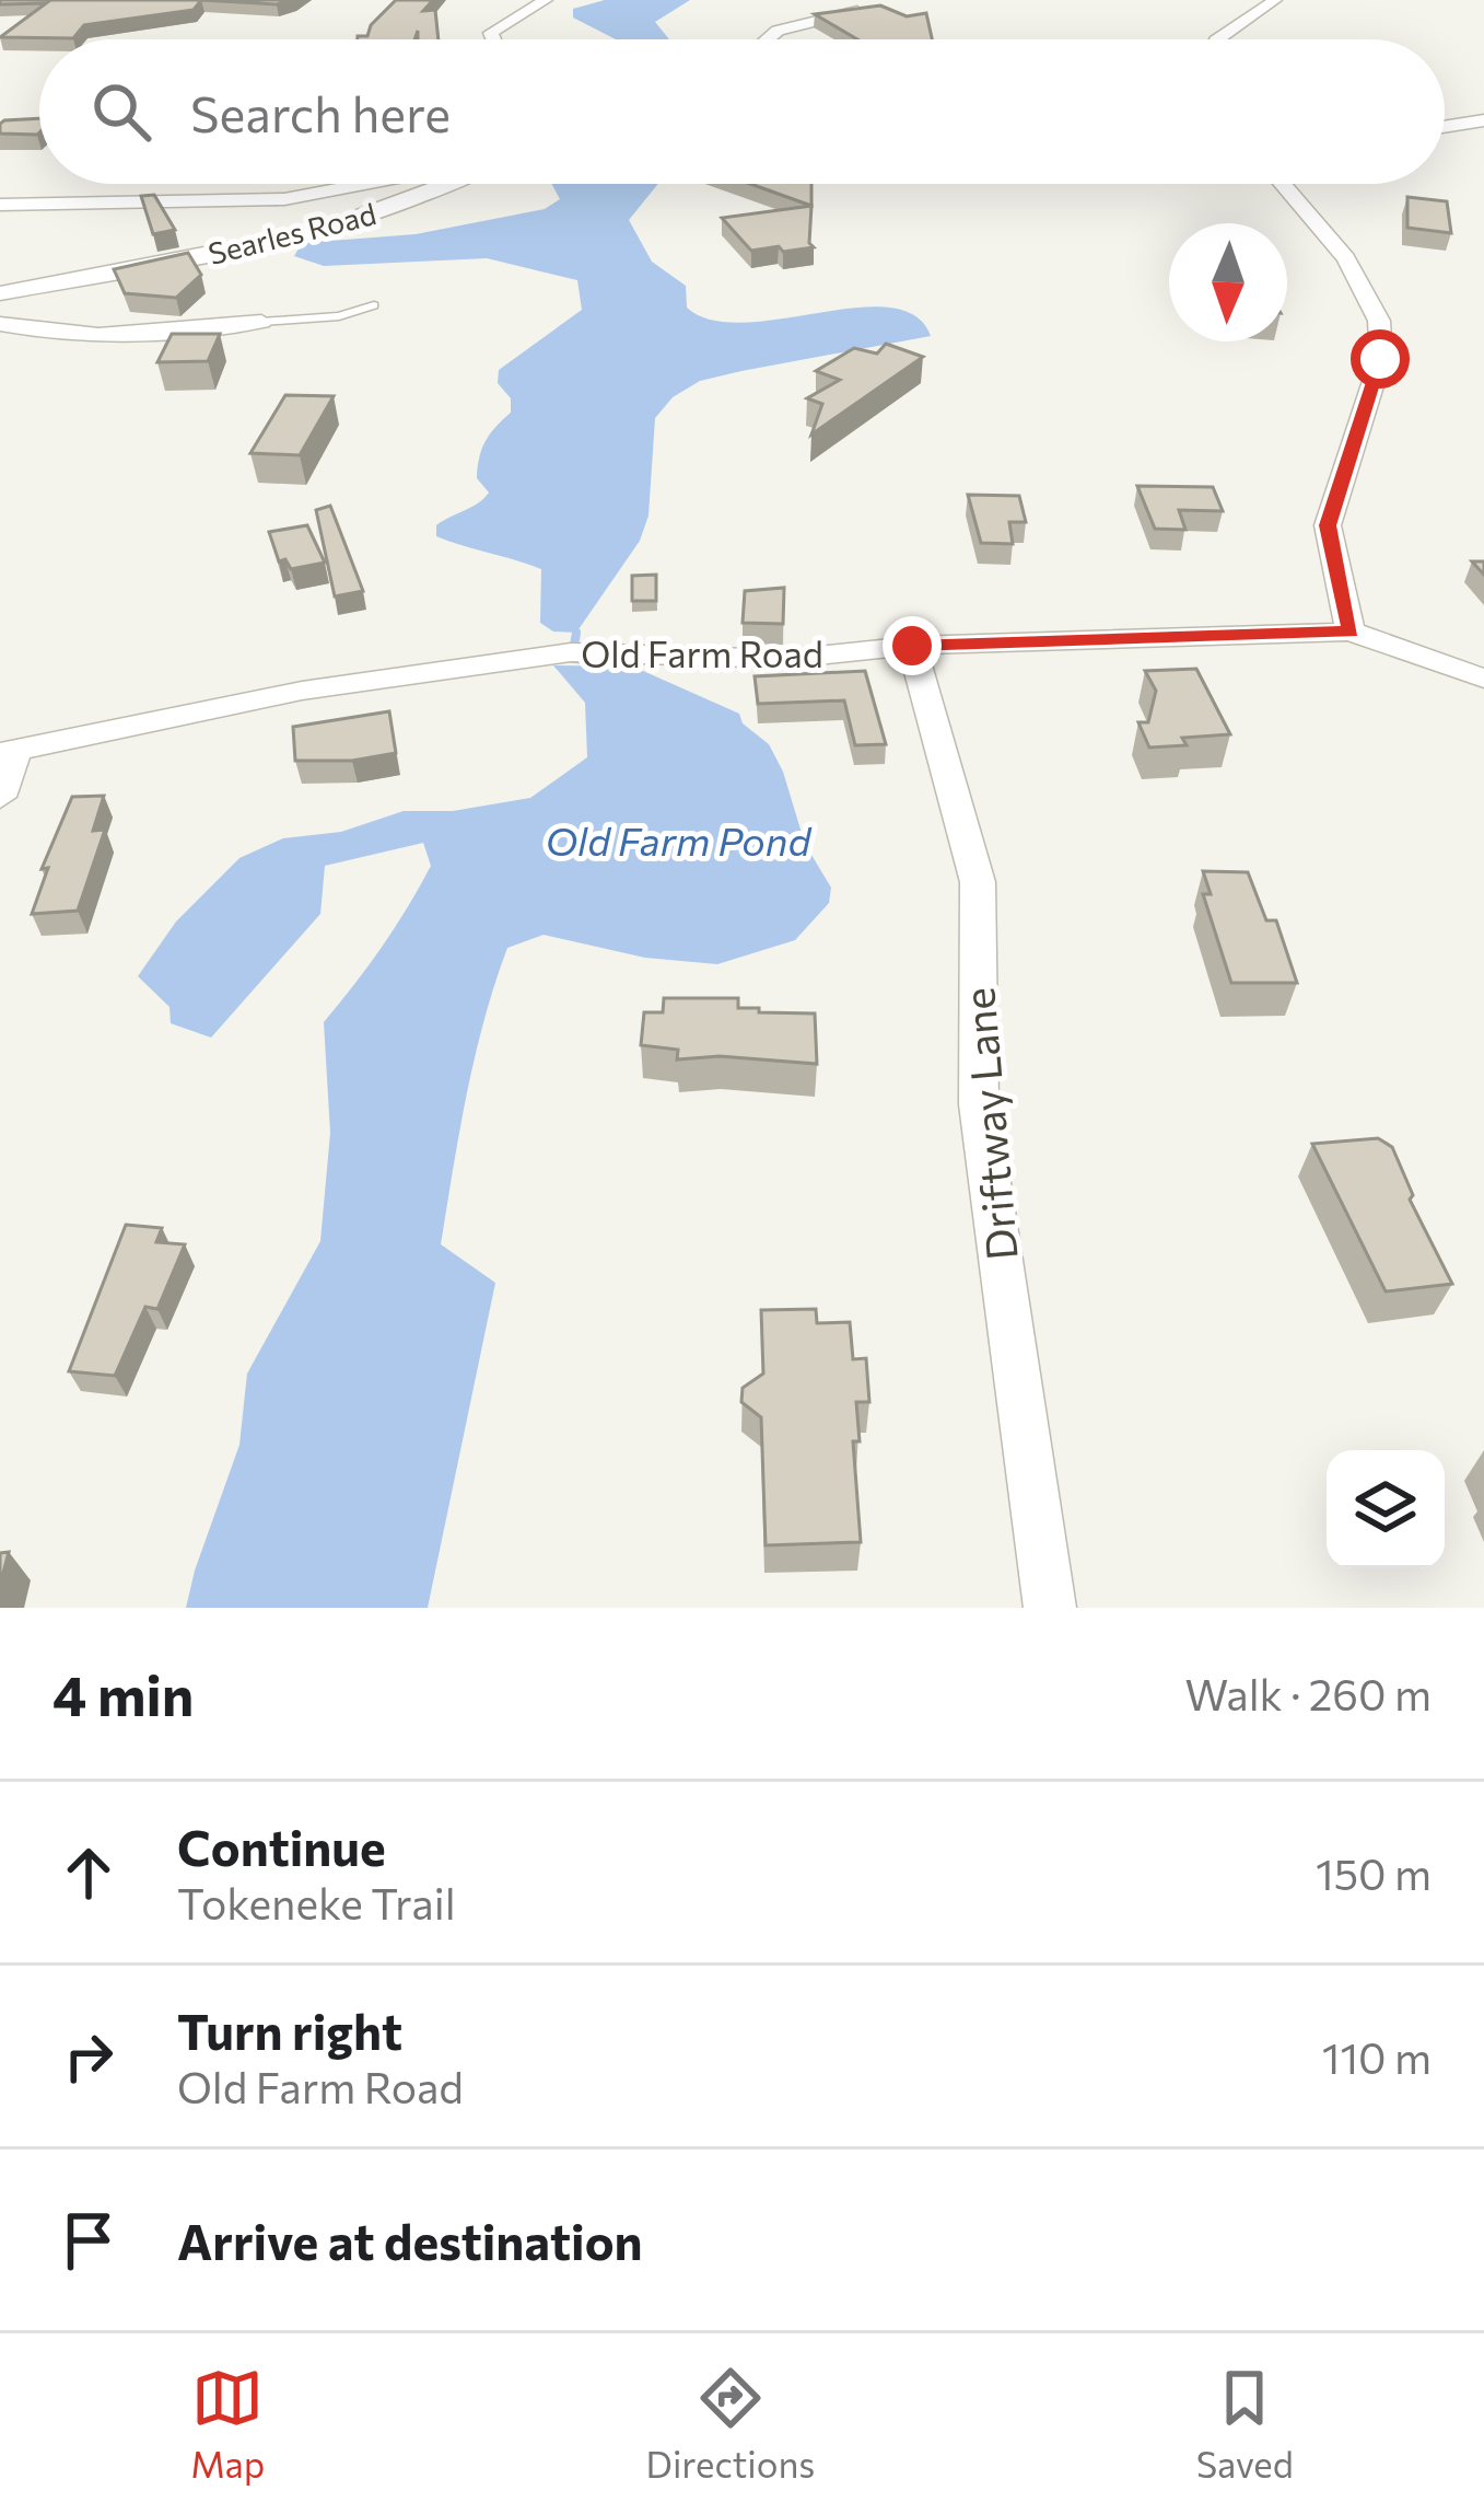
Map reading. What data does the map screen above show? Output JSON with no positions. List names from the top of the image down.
{
  "streets": {
    "street": ["Searles Road", "Old Farm Road", "Driftway Lane"]
  },
  "crossings": [
    ["Old Farm Road", "Driftway Lane"]
  ],
  "water": ["Old Farm Pond"],
  "north": "bottom",
  "page": {
    "search": "Search here",
    "heading": ["4 min", "Walk · 260 m"],
    "list": [
      ["Continue", "Tokeneke Trail", "150 m"],
      ["Turn right", "Old Farm Road", "110 m"],
      "Arrive at destination"
    ],
    "nav": ["Map", "Directions", "Saved"]
  }
}
